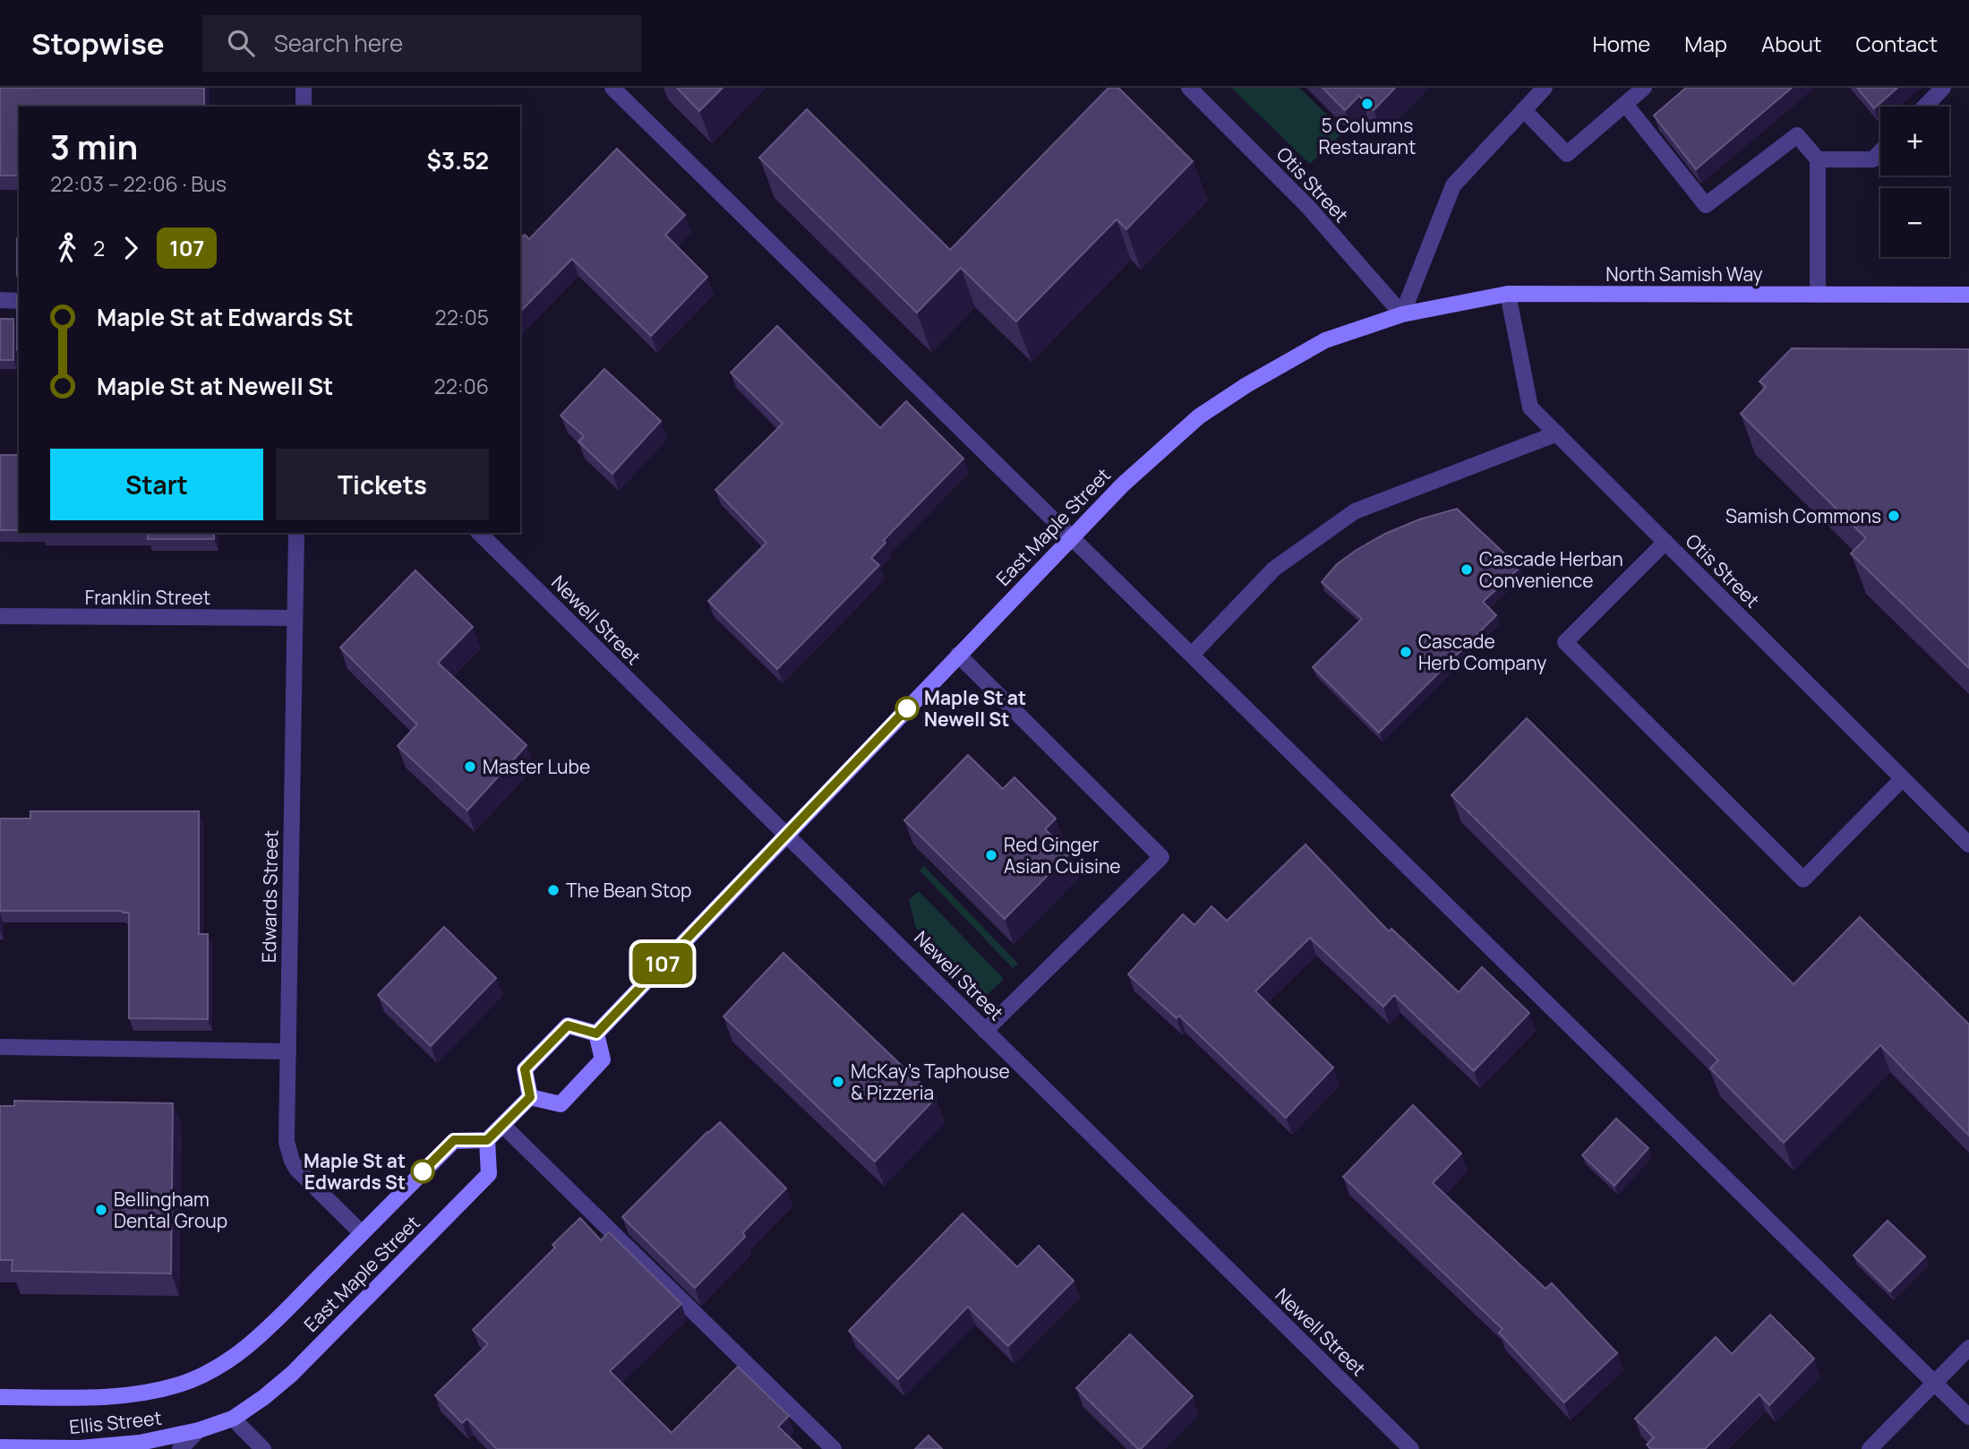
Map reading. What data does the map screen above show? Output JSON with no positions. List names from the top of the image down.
{
  "streets": {
    "main road": ["North Samish Way", "East Maple Street", "Ellis Street"],
    "street": [
      "Otis Street",
      "Franklin Street",
      "Newell Street",
      "Edwards Street"
    ]
  },
  "crossings": [
    ["Otis Street", "North Samish Way"],
    ["Otis Street", "East Maple Street"],
    ["North Samish Way", "East Maple Street"],
    ["East Maple Street", "Newell Street"],
    ["East Maple Street", "Edwards Street"],
    ["East Maple Street", "Ellis Street"],
    ["Franklin Street", "Edwards Street"]
  ],
  "places": [
    "5 Columns Restaurant",
    "Samish Commons",
    "Cascade Herban Convenience",
    "Cascade Herb Company",
    "Maple St at Newell St",
    "Master Lube",
    "Red Ginger Asian Cuisine",
    "The Bean Stop",
    "McKay’s Taphouse & Pizzeria",
    "Maple St at Edwards St",
    "Bellingham Dental Group"
  ],
  "lines": ["bus line 107"],
  "page": {
    "header": "Stopwise",
    "search": "Search here",
    "nav": [
      "Home",
      "Map",
      "About",
      "Contact"
    ],
    "on_map": "107",
    "map_buttons": ["+", "−"],
    "heading": ["3 min", "22:03 – 22:06 · Bus", "$3.52"],
    "legs": ["2", "107"],
    "list": [
      {
        "name": "Maple St at Edwards St",
        "value": "22:05"
      },
      {
        "name": "Maple St at Newell St",
        "value": "22:06"
      }
    ],
    "buttons": ["Start", "Tickets"]
  }
}
